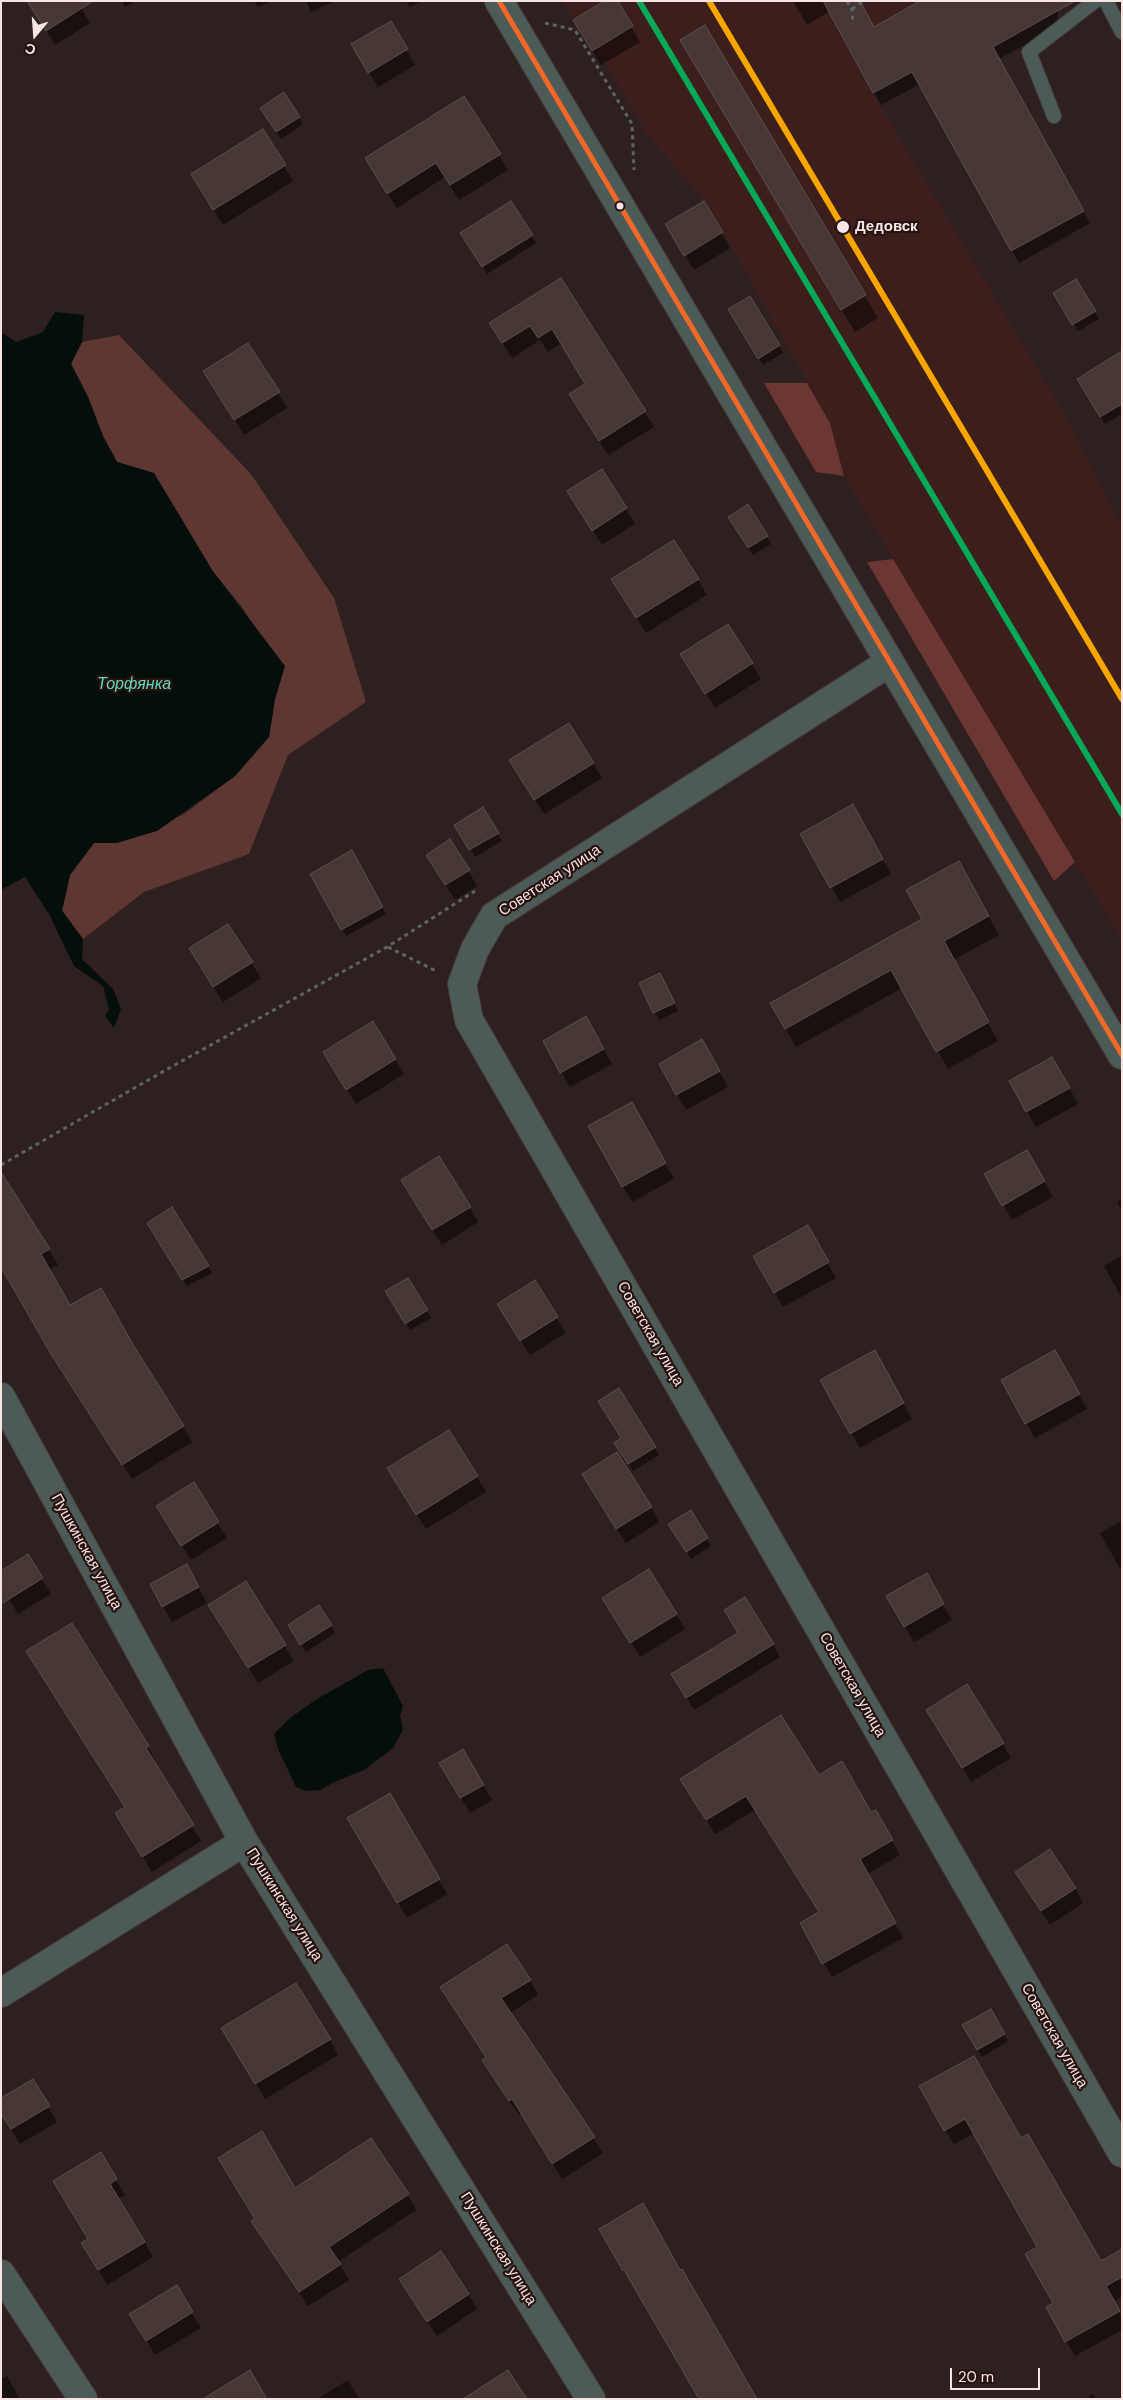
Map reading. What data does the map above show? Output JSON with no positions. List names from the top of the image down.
{
  "streets": {
    "street": ["Советская улица", "Пушкинская улица"]
  },
  "water": ["Торфянка"],
  "places": ["Дедовск"],
  "lines": ["transit line 20"],
  "scale_bar": "20 m",
  "north": "bottom"
}
